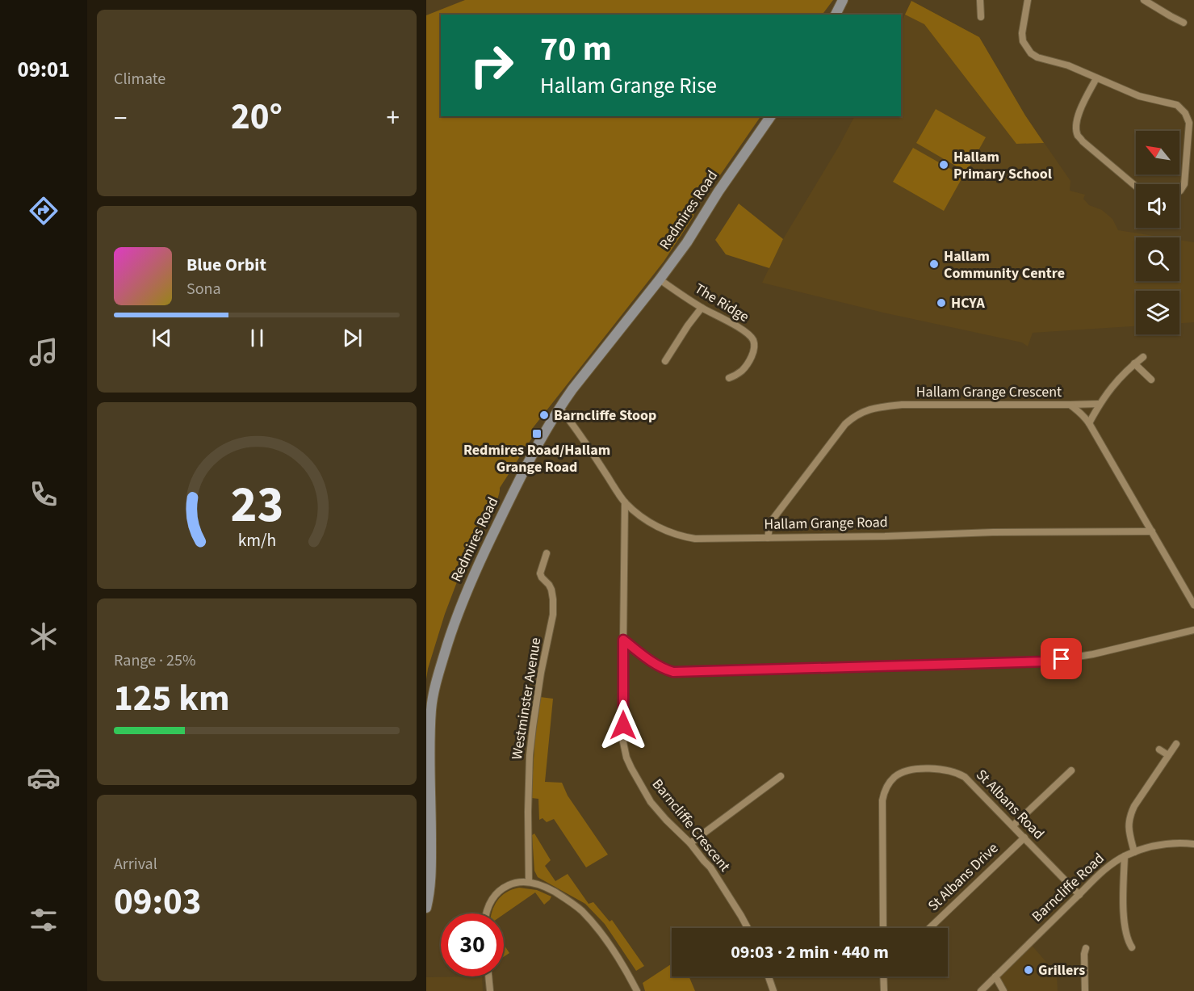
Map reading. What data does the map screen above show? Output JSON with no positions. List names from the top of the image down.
{
  "streets": {
    "street": [
      "Redmires Road",
      "The Ridge",
      "Hallam Grange Crescent",
      "Hallam Grange Road",
      "Westminster Avenue",
      "St Albans Road",
      "Barncliffe Crescent",
      "St Albans Drive",
      "Barncliffe Road"
    ]
  },
  "crossings": [
    ["Redmires Road", "The Ridge"],
    ["Redmires Road", "Hallam Grange Road"],
    ["Hallam Grange Crescent", "Hallam Grange Road"],
    ["Hallam Grange Road", "Barncliffe Crescent"],
    ["St Albans Road", "St Albans Drive"],
    ["St Albans Road", "Barncliffe Road"]
  ],
  "places": {
    "other": [
      "Hallam Primary School",
      "Hallam Community Centre",
      "HCYA",
      "Barncliffe Stoop",
      "Grillers"
    ],
    "transit": ["Redmires Road/Hallam Grange Road"]
  },
  "north": "top left",
  "page": {
    "tabs": "09:01",
    "tile": [
      "Climate",
      ["Range · 25%", "125 km"],
      ["Arrival", "09:03"]
    ],
    "turn": ["70 m", "Hallam Grange Rise"],
    "heat": ["−", "20°", "+"],
    "song": ["Blue Orbit", "Sona"],
    "limit": "30",
    "trip": "09:03 · 2 min · 440 m",
    "gauge": ["23", "km/h"]
  }
}
